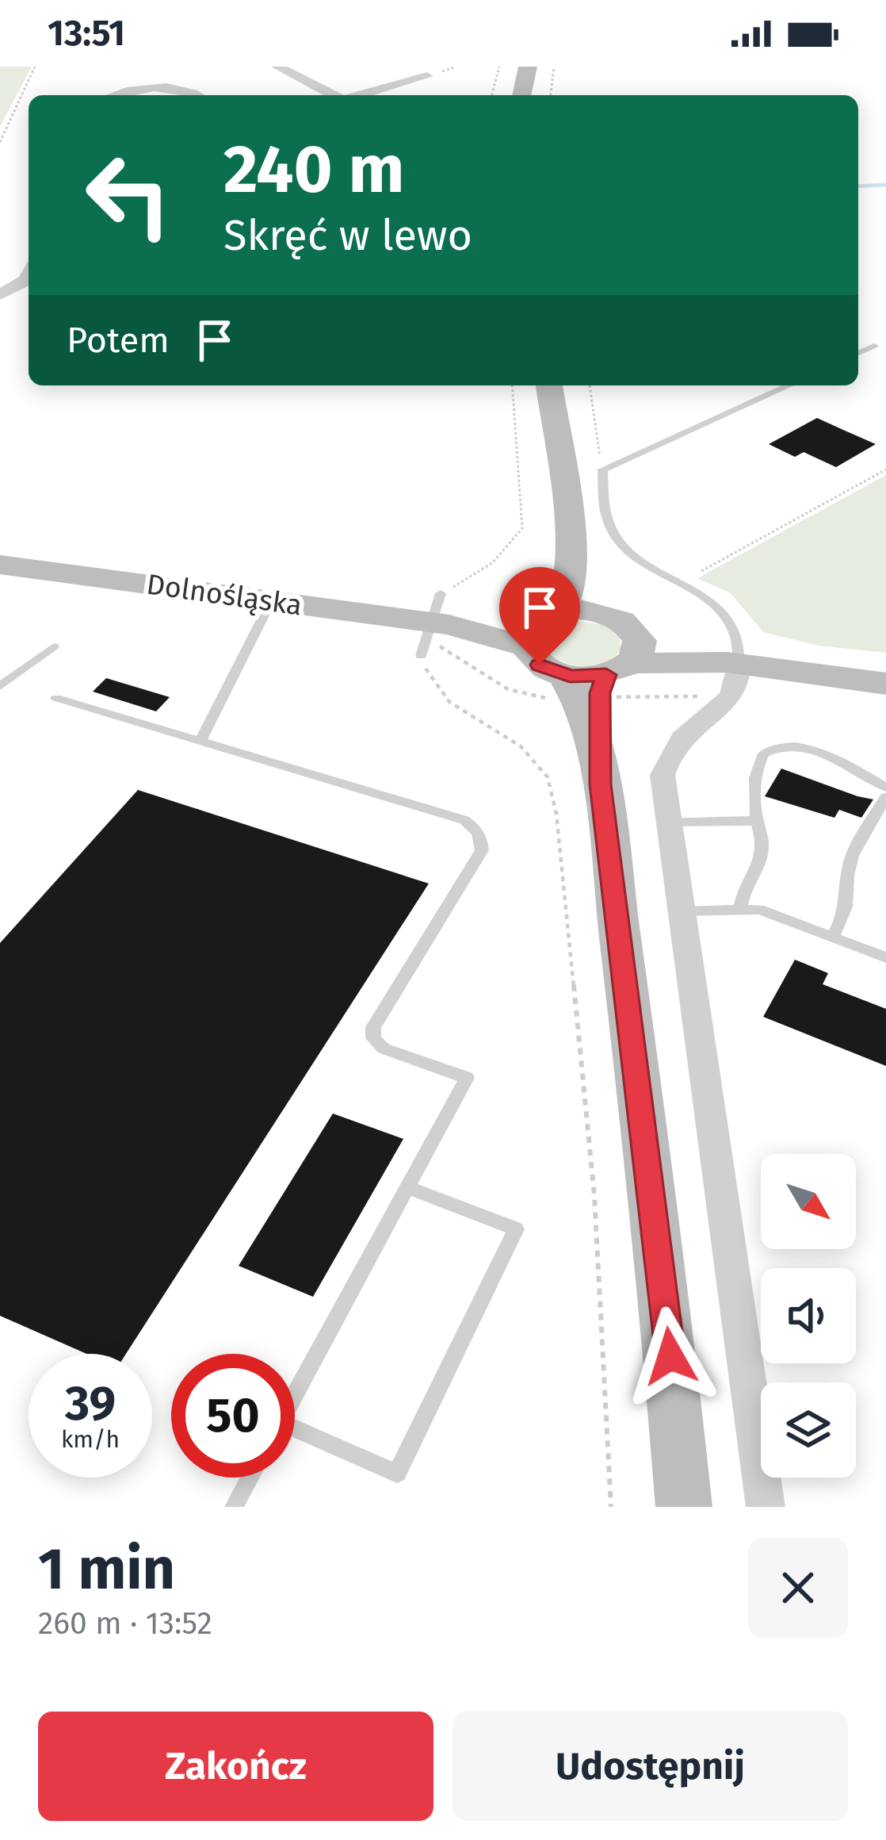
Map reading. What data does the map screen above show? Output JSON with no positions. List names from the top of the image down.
{
  "streets": {
    "main road": ["Dolnośląska"]
  },
  "north": "bottom right",
  "page": {
    "status": "13:51",
    "turn": ["240 m", "Skręć w lewo"],
    "then": "Potem",
    "speed": "39 km/h",
    "limit": "50",
    "heading": ["1 min", "260 m · 13:52"],
    "buttons": ["Zakończ", "Udostępnij"]
  }
}
